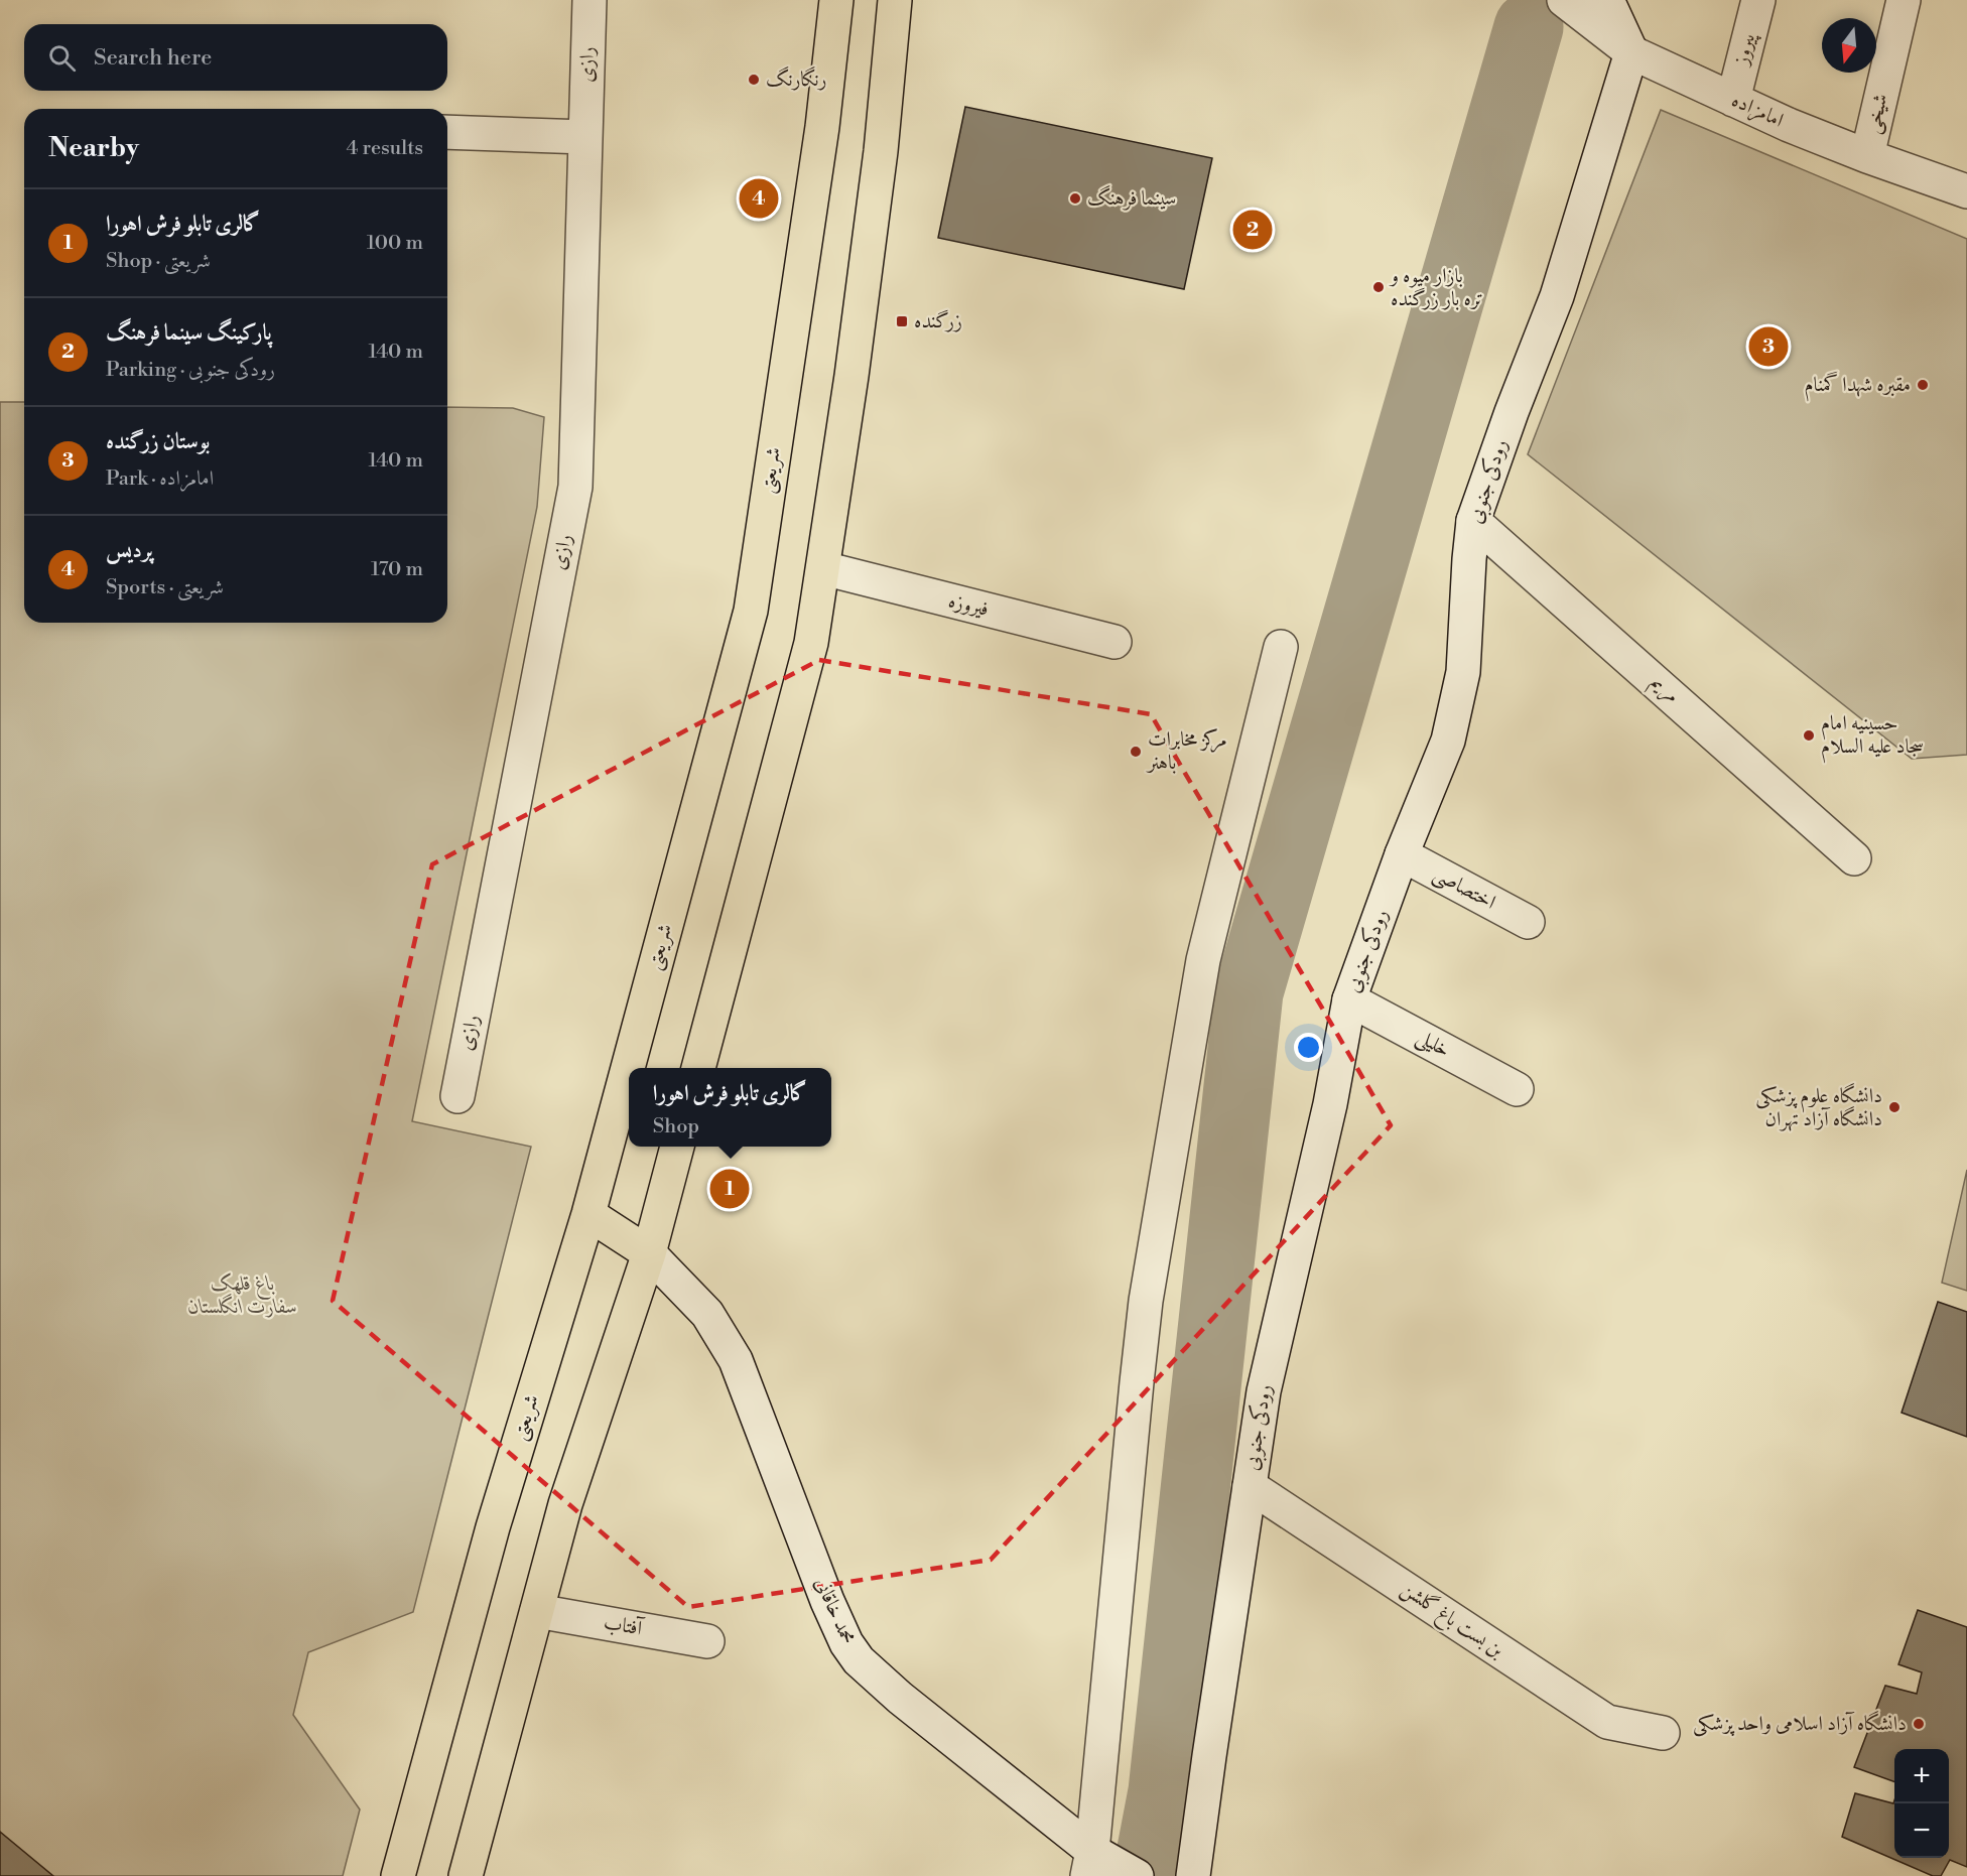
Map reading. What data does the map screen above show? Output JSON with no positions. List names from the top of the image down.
{
  "streets": {
    "main road": ["شریعتی"],
    "street": [
      "پیروز",
      "رازی",
      "امامزاده",
      "شیخی",
      "رودکی جنوبی",
      "فیروزه",
      "مریم",
      "اختصاصی",
      "خلیلی",
      "محمد خاقانی",
      "بن بست باغ گلشن",
      "آفتاب"
    ]
  },
  "crossings": [
    ["پیروز", "امامزاده"],
    ["امامزاده", "شیخی"],
    ["امامزاده", "رودکی جنوبی"],
    ["رودکی جنوبی", "مریم"],
    ["رودکی جنوبی", "اختصاصی"],
    ["رودکی جنوبی", "خلیلی"],
    ["رودکی جنوبی", "بن بست باغ گلشن"]
  ],
  "parks": ["باغ قلهک سفارت انگلستان"],
  "places": {
    "other": [
      "رنگارنگ",
      "سینما فرهنگ",
      "بازار میوه و تره بار زرگنده",
      "مقبره شهدا گمنام",
      "حسینیه امام سجاد علیه السلام",
      "مرکز مخابرات باهنر",
      "دانشگاه علوم پزشکی دانشگاه آزاد تهران",
      "دانشگاه آزاد اسلامی واحد پزشکی"
    ],
    "transit": ["زرگنده"]
  },
  "north": "bottom",
  "page": {
    "search": "Search here",
    "heading": ["Nearby", "4 results"],
    "pins": [
      "4",
      "2",
      "3",
      "1"
    ],
    "list": [
      {
        "mark": "1",
        "name": "گالری تابلو فرش اهورا",
        "note": "Shop · شریعتی",
        "value": "100 m"
      },
      {
        "mark": "2",
        "name": "پارکینگ سینما فرهنگ",
        "note": "Parking · رودکی جنوبی",
        "value": "140 m"
      },
      {
        "mark": "3",
        "name": "بوستان زرگنده",
        "note": "Park · امامزاده",
        "value": "140 m"
      },
      {
        "mark": "4",
        "name": "پردیس",
        "note": "Sports · شریعتی",
        "value": "170 m"
      }
    ],
    "popup": ["گالری تابلو فرش اهورا", "Shop"],
    "map_buttons": ["+", "−"]
  }
}
